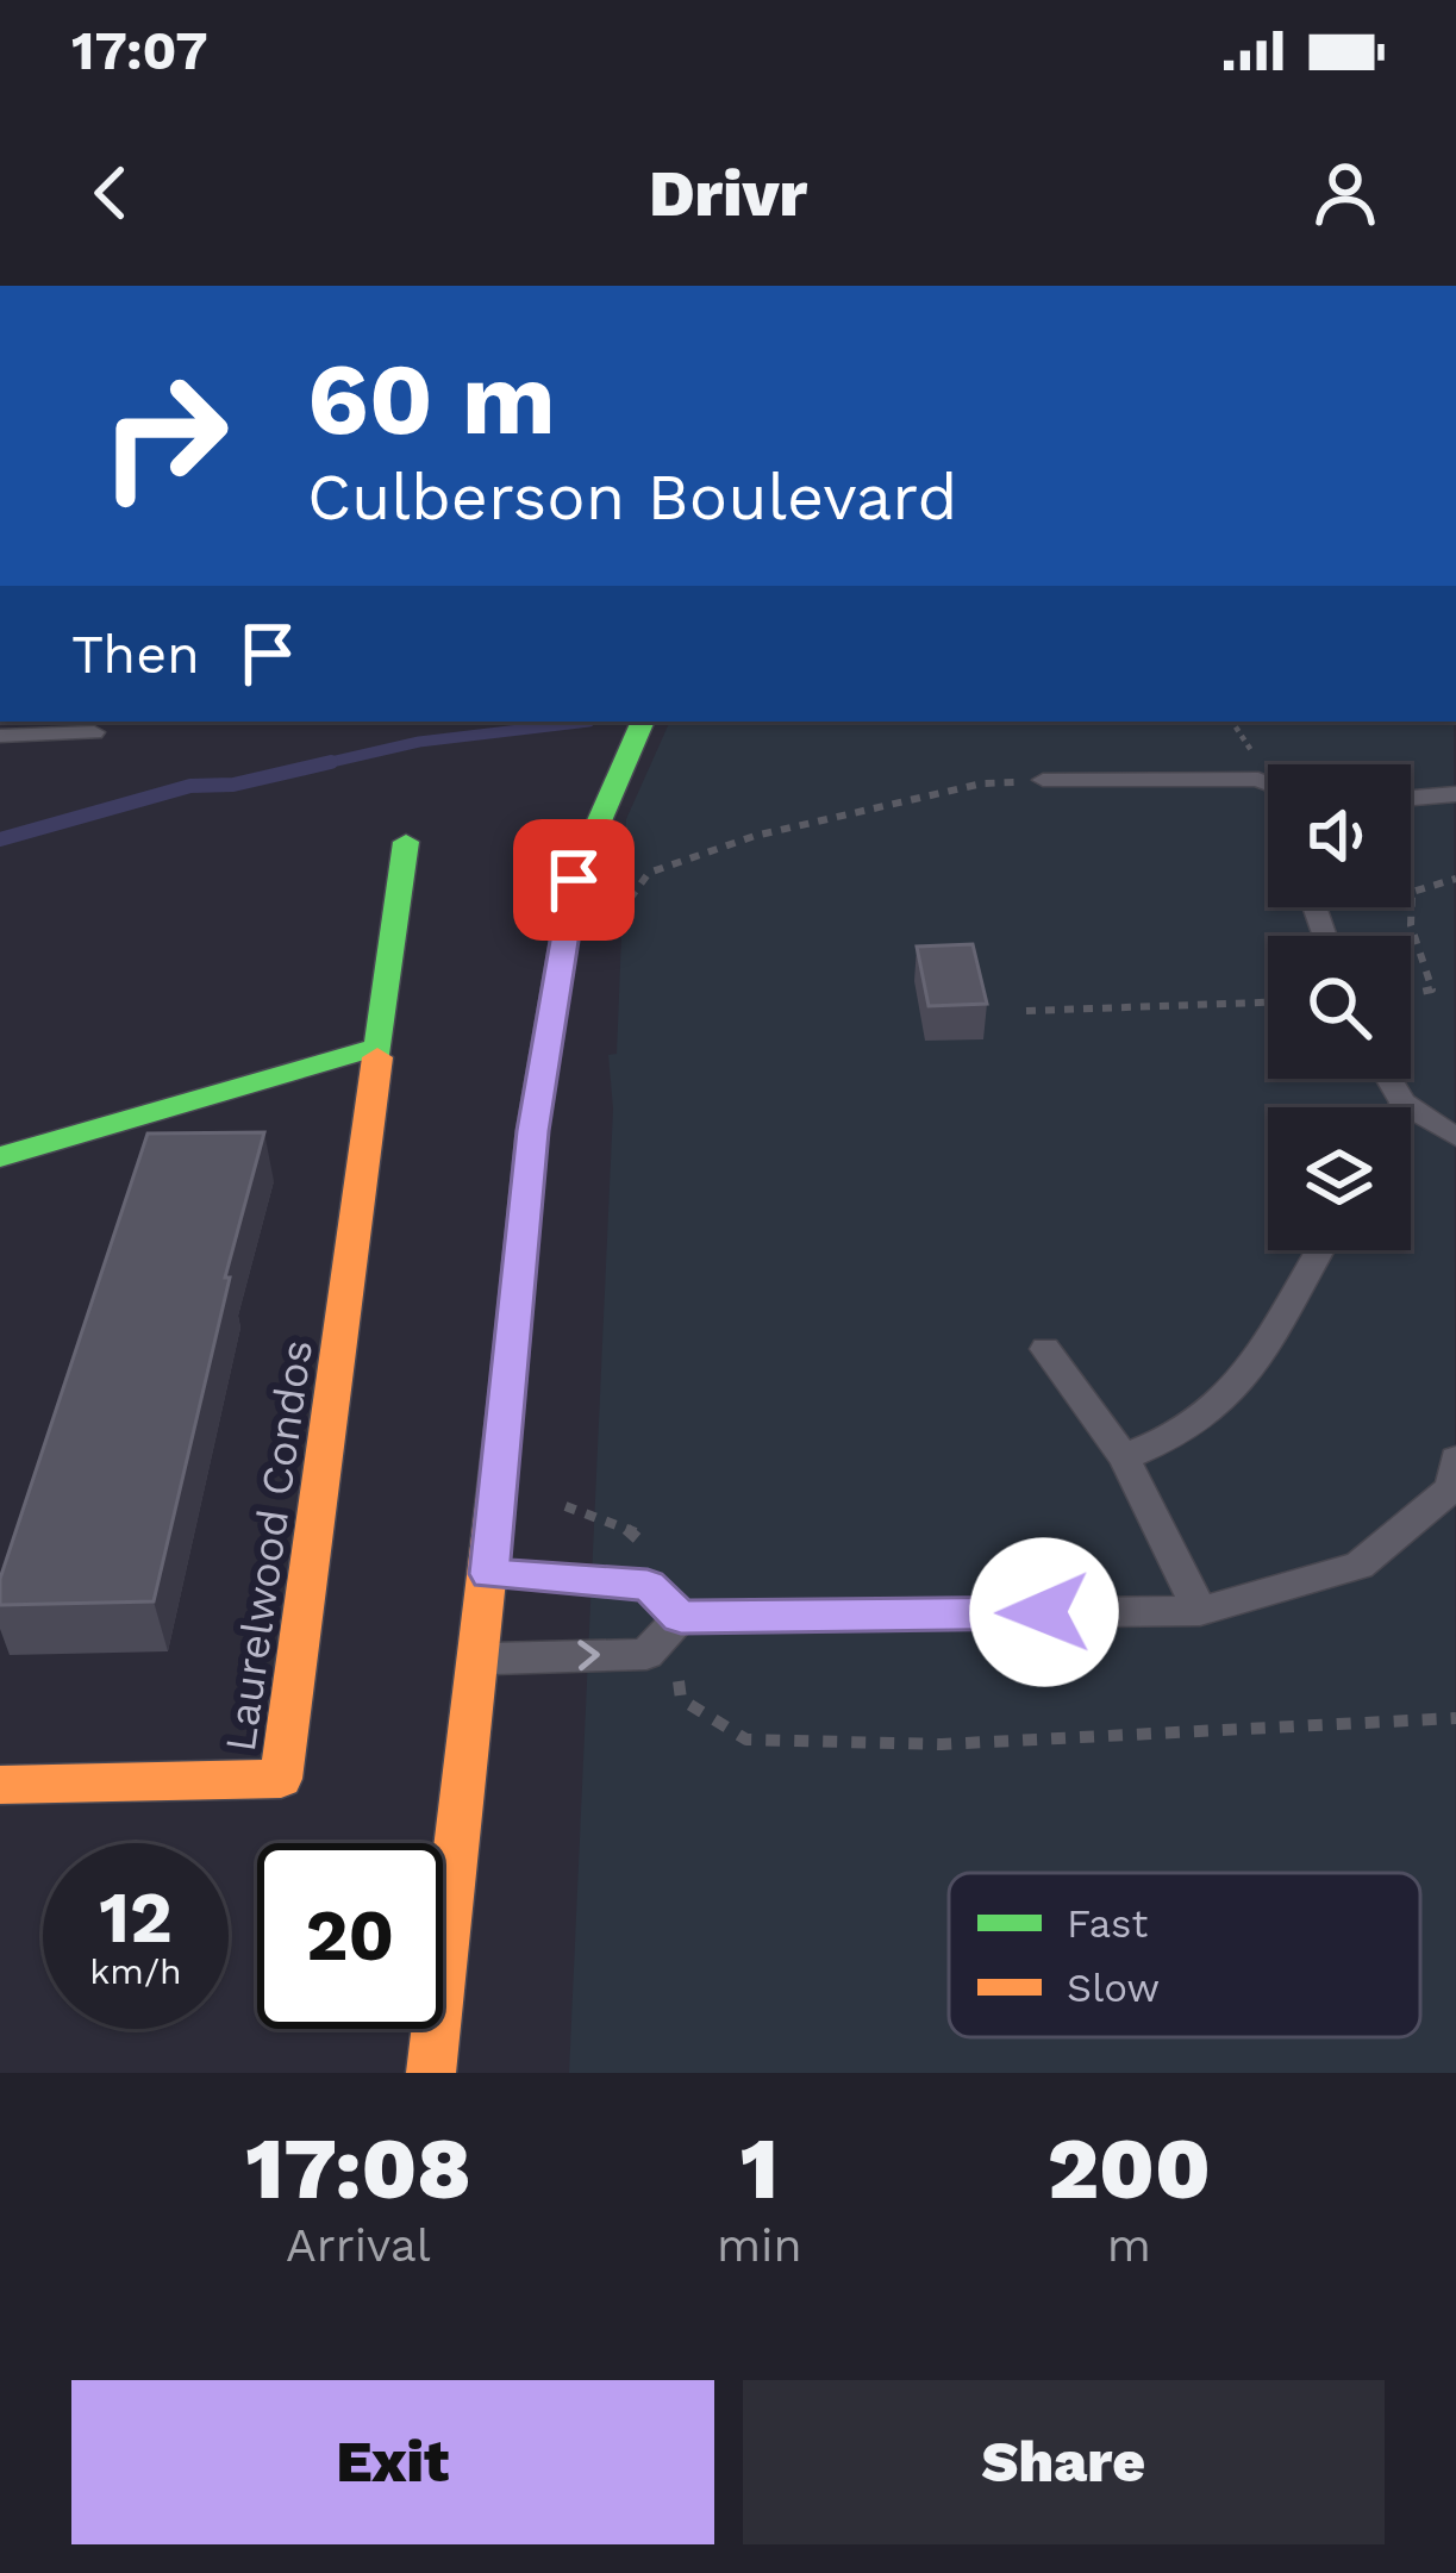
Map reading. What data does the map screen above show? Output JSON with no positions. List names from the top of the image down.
{
  "streets": {
    "street": ["Laurelwood Condos"]
  },
  "legend": ["Fast", "Slow"],
  "page": {
    "status": "17:07",
    "header": "Drivr",
    "turn": ["60 m", "Culberson Boulevard"],
    "then": "Then",
    "speed": "12 km/h",
    "limit": "20",
    "eta": [
      "17:08",
      "Arrival",
      "1",
      "min",
      "200",
      "m"
    ],
    "buttons": ["Exit", "Share"]
  }
}
